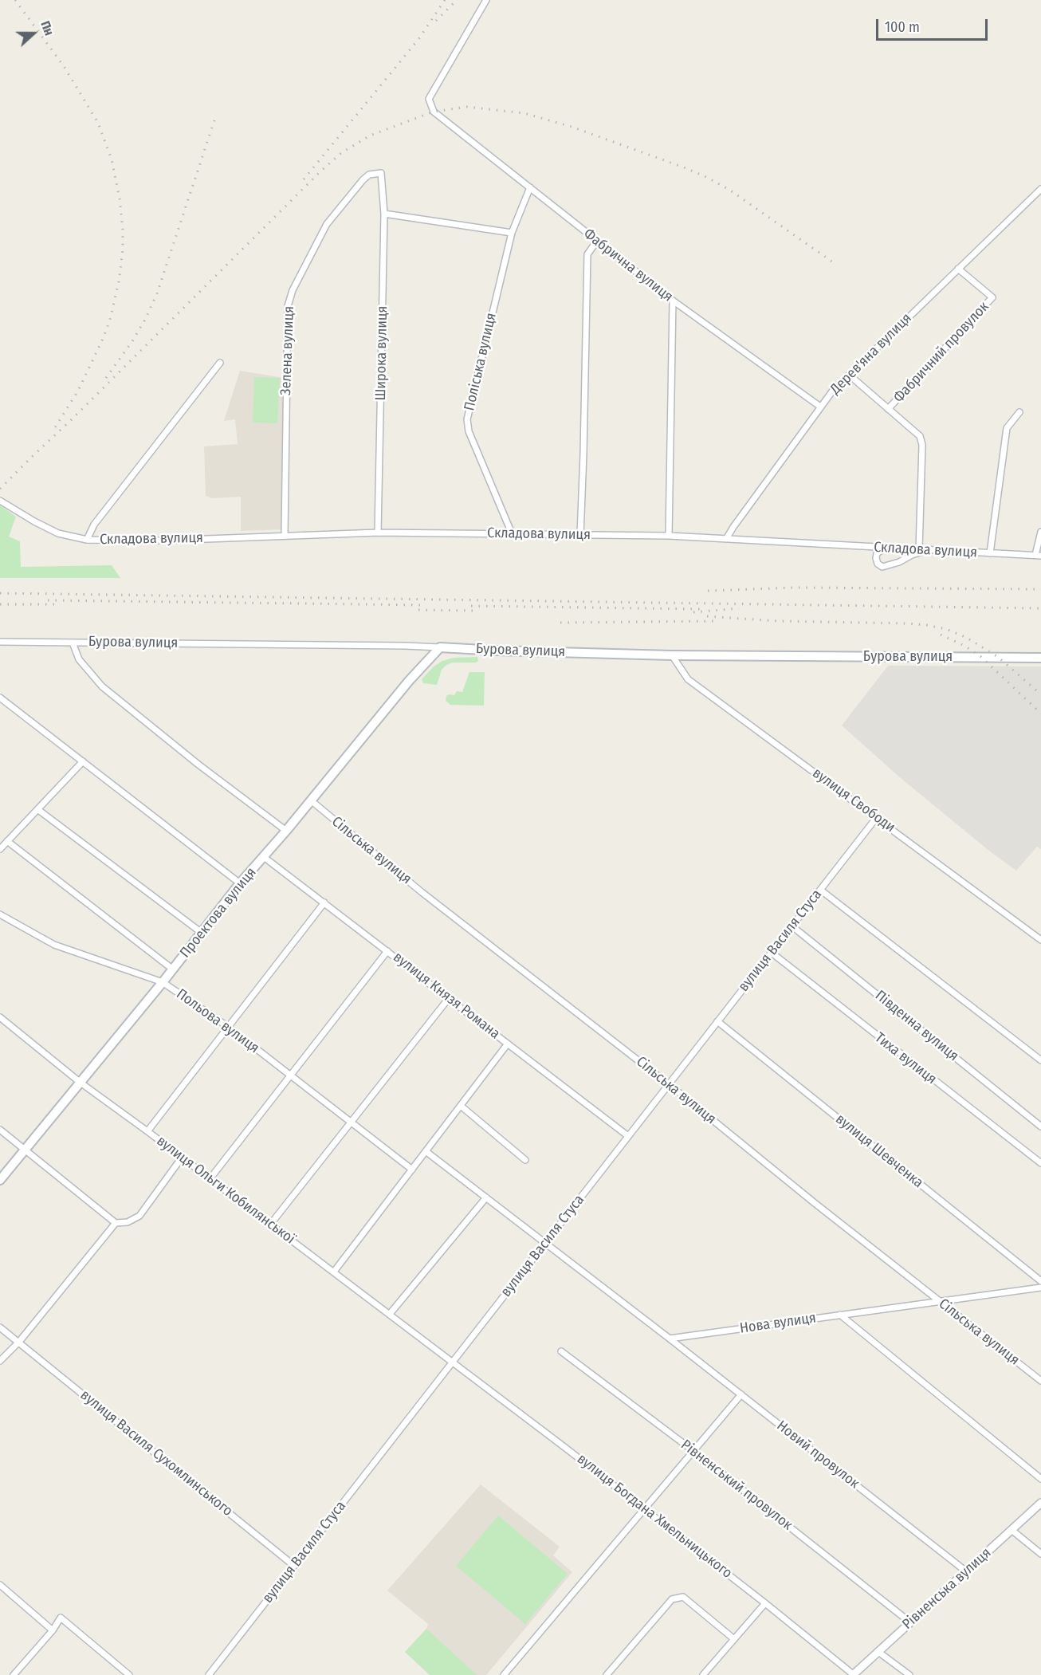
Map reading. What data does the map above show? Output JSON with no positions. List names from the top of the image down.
{
  "streets": {
    "main road": ["Бурова вулиця", "Проектова вулиця"],
    "street": [
      "Фабрична вулиця",
      "Зелена вулиця",
      "Фабричний провулок",
      "Широка вулиця",
      "Дерев'яна вулиця",
      "Поліська вулиця",
      "Складова вулиця",
      "вулиця Свободи",
      "Сільська вулиця",
      "вулиця Василя Стуса",
      "вулиця Князя Романа",
      "Польова вулиця",
      "Південна вулиця",
      "Тиха вулиця",
      "вулиця Шевченка",
      "вулиця Ольги Кобилянської",
      "Нова вулиця",
      "вулиця Василя Сухомлинського",
      "Новий провулок",
      "Рівненський провулок",
      "вулиця Богдана Хмельницького",
      "Рівненська вулиця"
    ]
  },
  "crossings": [
    ["Фабрична вулиця", "Дерев'яна вулиця"],
    ["Фабрична вулиця", "Поліська вулиця"],
    ["Зелена вулиця", "Широка вулиця"],
    ["Зелена вулиця", "Складова вулиця"],
    ["Фабричний провулок", "Дерев'яна вулиця"],
    ["Фабричний провулок", "Складова вулиця"],
    ["Широка вулиця", "Складова вулиця"],
    ["Дерев'яна вулиця", "Складова вулиця"],
    ["Поліська вулиця", "Складова вулиця"],
    ["Бурова вулиця", "вулиця Свободи"],
    ["Бурова вулиця", "Проектова вулиця"],
    ["вулиця Свободи", "вулиця Василя Стуса"],
    ["Сільська вулиця", "Проектова вулиця"],
    ["Сільська вулиця", "вулиця Василя Стуса"],
    ["Сільська вулиця", "Нова вулиця"],
    ["Проектова вулиця", "вулиця Князя Романа"],
    ["Проектова вулиця", "Польова вулиця"],
    ["Проектова вулиця", "вулиця Ольги Кобилянської"],
    ["вулиця Василя Стуса", "вулиця Князя Романа"],
    ["вулиця Василя Стуса", "Південна вулиця"],
    ["вулиця Василя Стуса", "Тиха вулиця"],
    ["вулиця Василя Стуса", "вулиця Шевченка"],
    ["вулиця Василя Стуса", "вулиця Ольги Кобилянської"],
    ["вулиця Василя Стуса", "вулиця Василя Сухомлинського"],
    ["вулиця Василя Стуса", "вулиця Богдана Хмельницького"],
    ["вулиця Ольги Кобилянської", "вулиця Богдана Хмельницького"],
    ["Нова вулиця", "Новий провулок"],
    ["Новий провулок", "Рівненська вулиця"],
    ["Рівненський провулок", "Рівненська вулиця"],
    ["вулиця Богдана Хмельницького", "Рівненська вулиця"]
  ],
  "scale_bar": "100 m",
  "north": "right"
}
